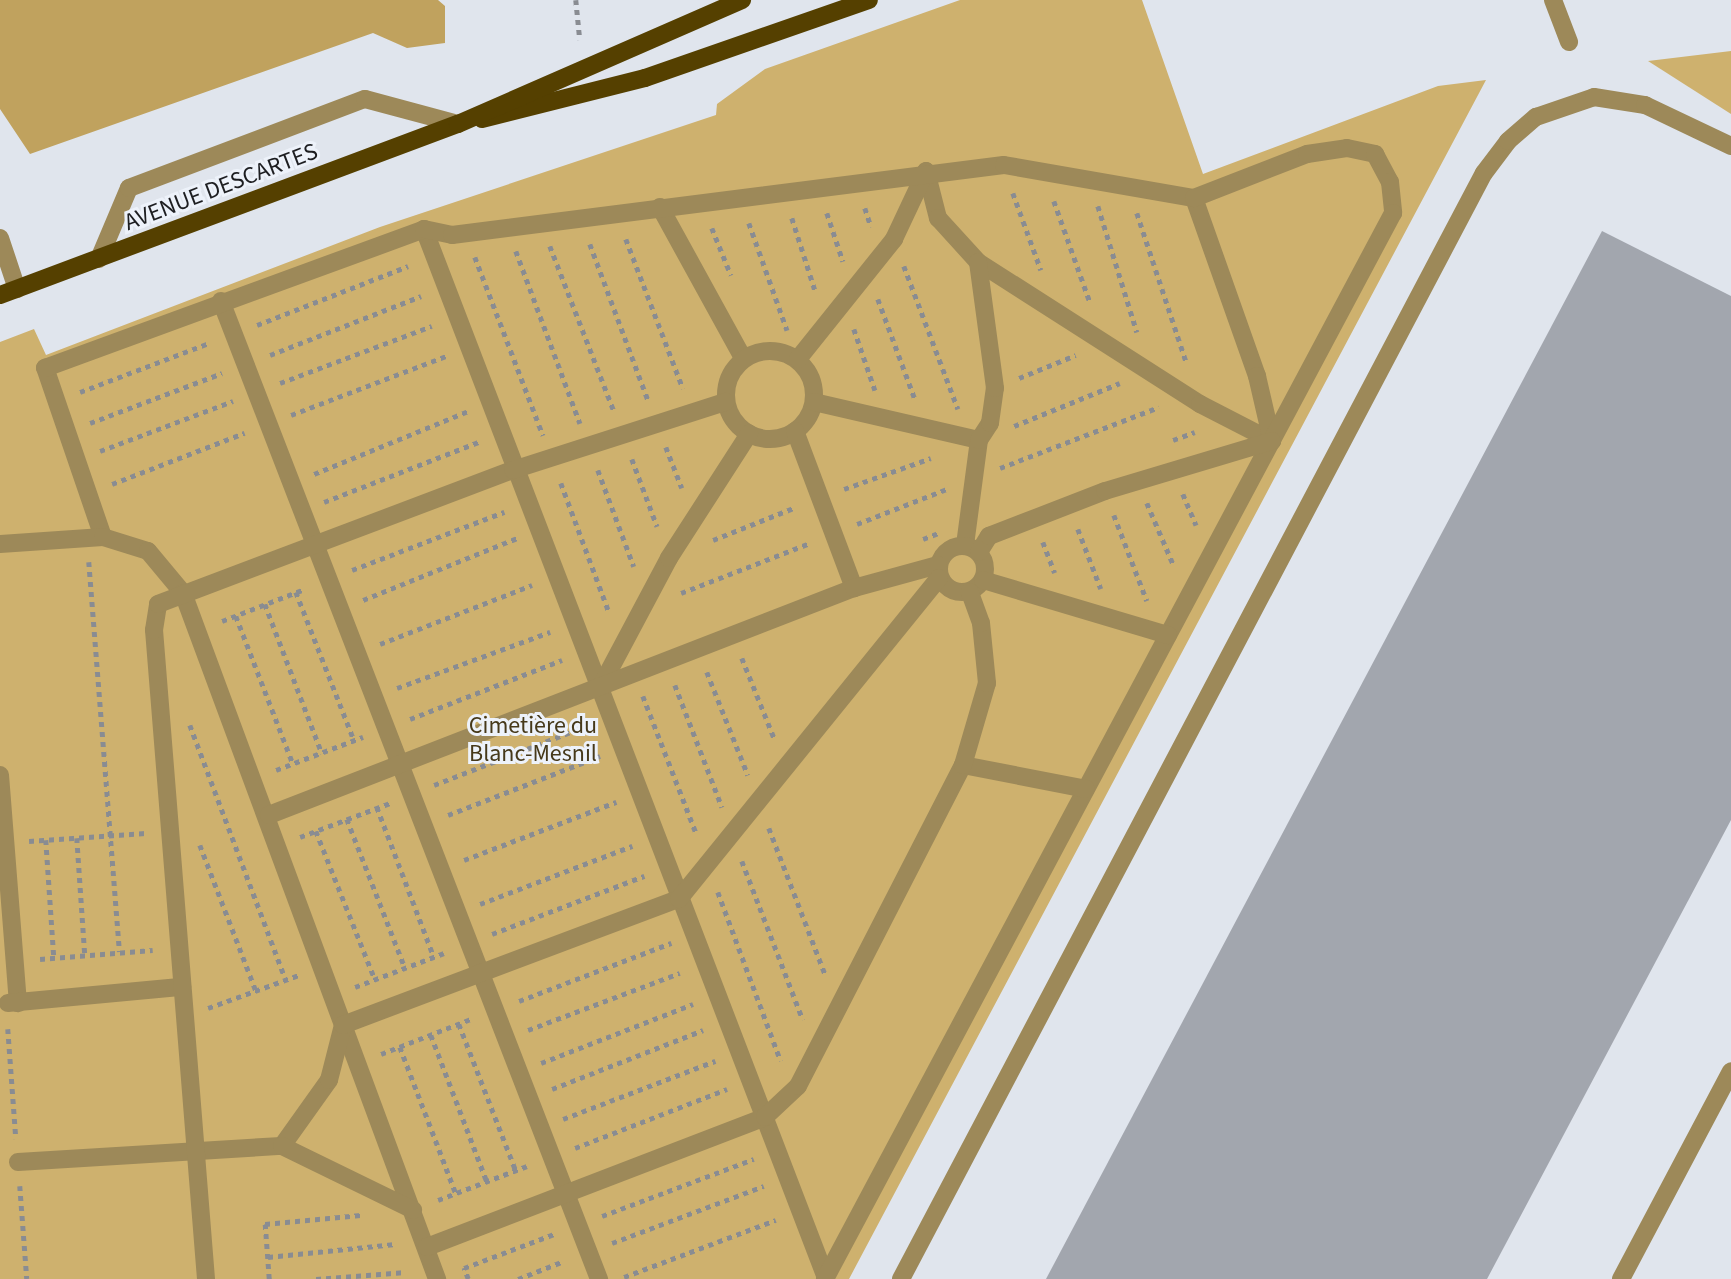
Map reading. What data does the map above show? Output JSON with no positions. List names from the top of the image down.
{
  "streets": {
    "main road": ["AVENUE DESCARTES"]
  },
  "parks": ["Cimetière du Blanc-Mesnil"]
}
